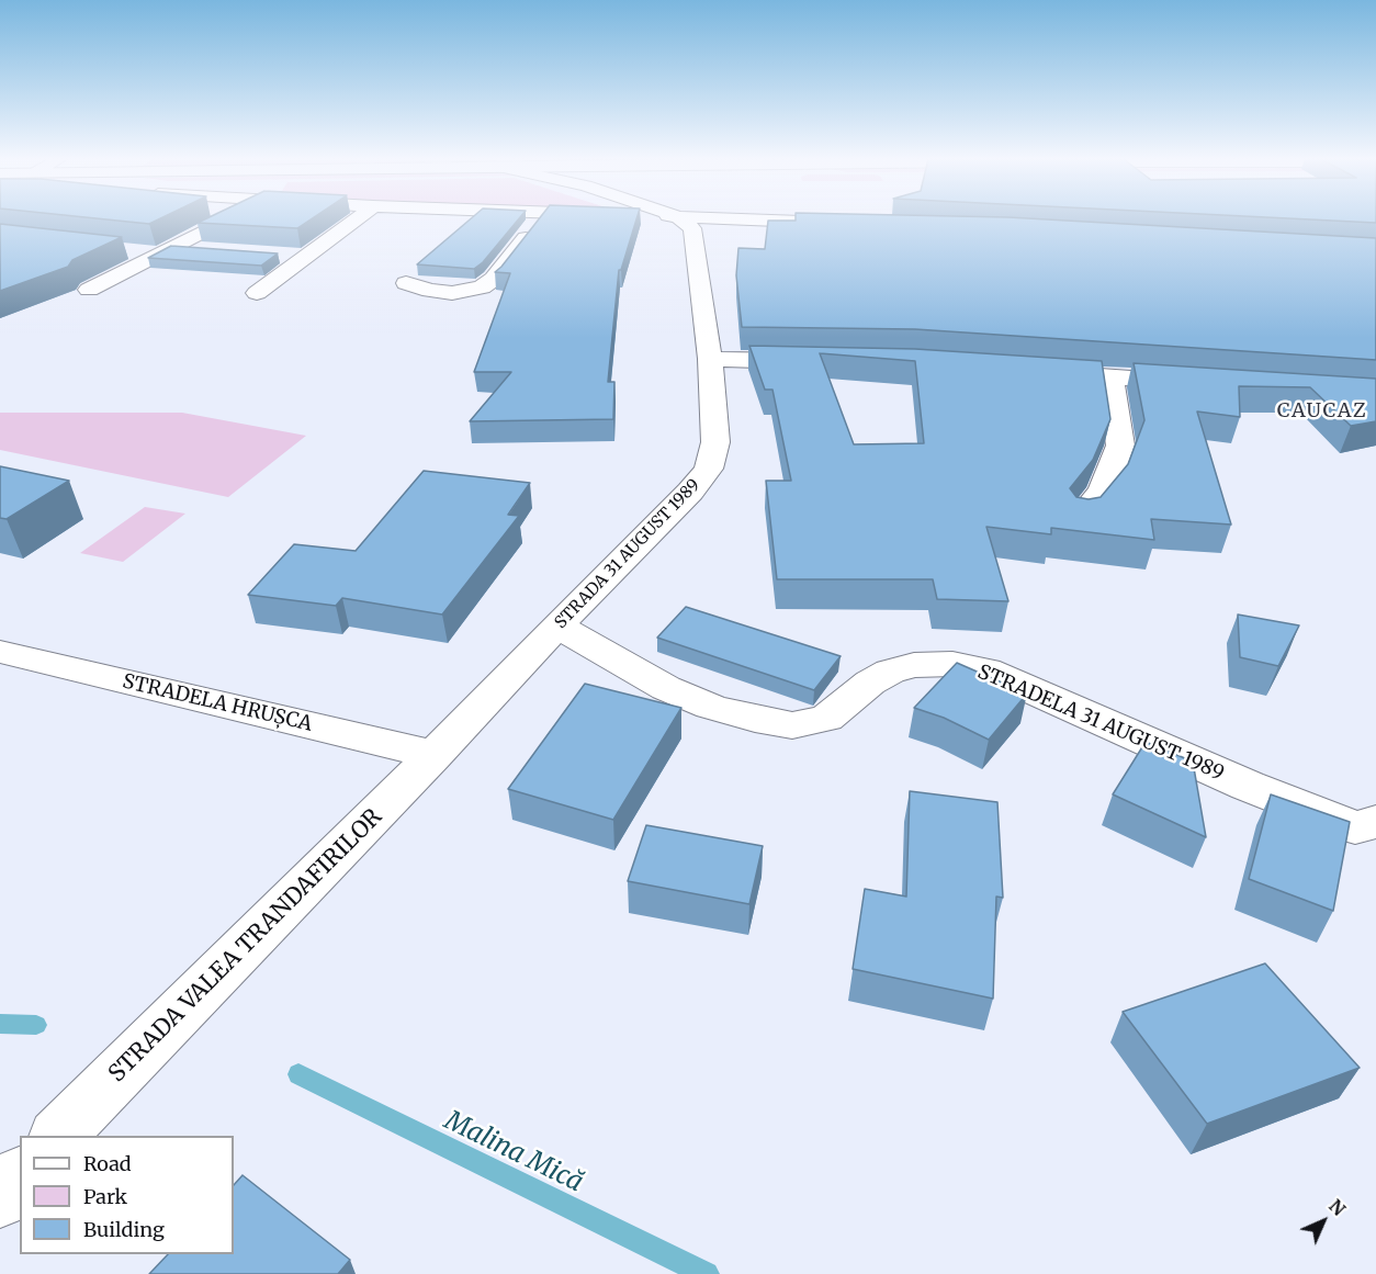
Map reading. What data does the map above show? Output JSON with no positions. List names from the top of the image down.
{
  "streets": {
    "main road": [
      "STRADA 31 AUGUST 1989",
      "STRADELA HRUȘCA",
      "STRADELA 31 AUGUST 1989",
      "STRADA VALEA TRANDAFIRILOR"
    ]
  },
  "crossings": [
    ["STRADA 31 AUGUST 1989", "STRADELA HRUȘCA"],
    ["STRADA 31 AUGUST 1989", "STRADELA 31 AUGUST 1989"],
    ["STRADA 31 AUGUST 1989", "STRADA VALEA TRANDAFIRILOR"],
    ["STRADELA HRUȘCA", "STRADA VALEA TRANDAFIRILOR"]
  ],
  "districts": ["CAUCAZ"],
  "water": ["Malina Mică"],
  "legend": ["Road", "Park", "Building"],
  "north": "top right"
}
